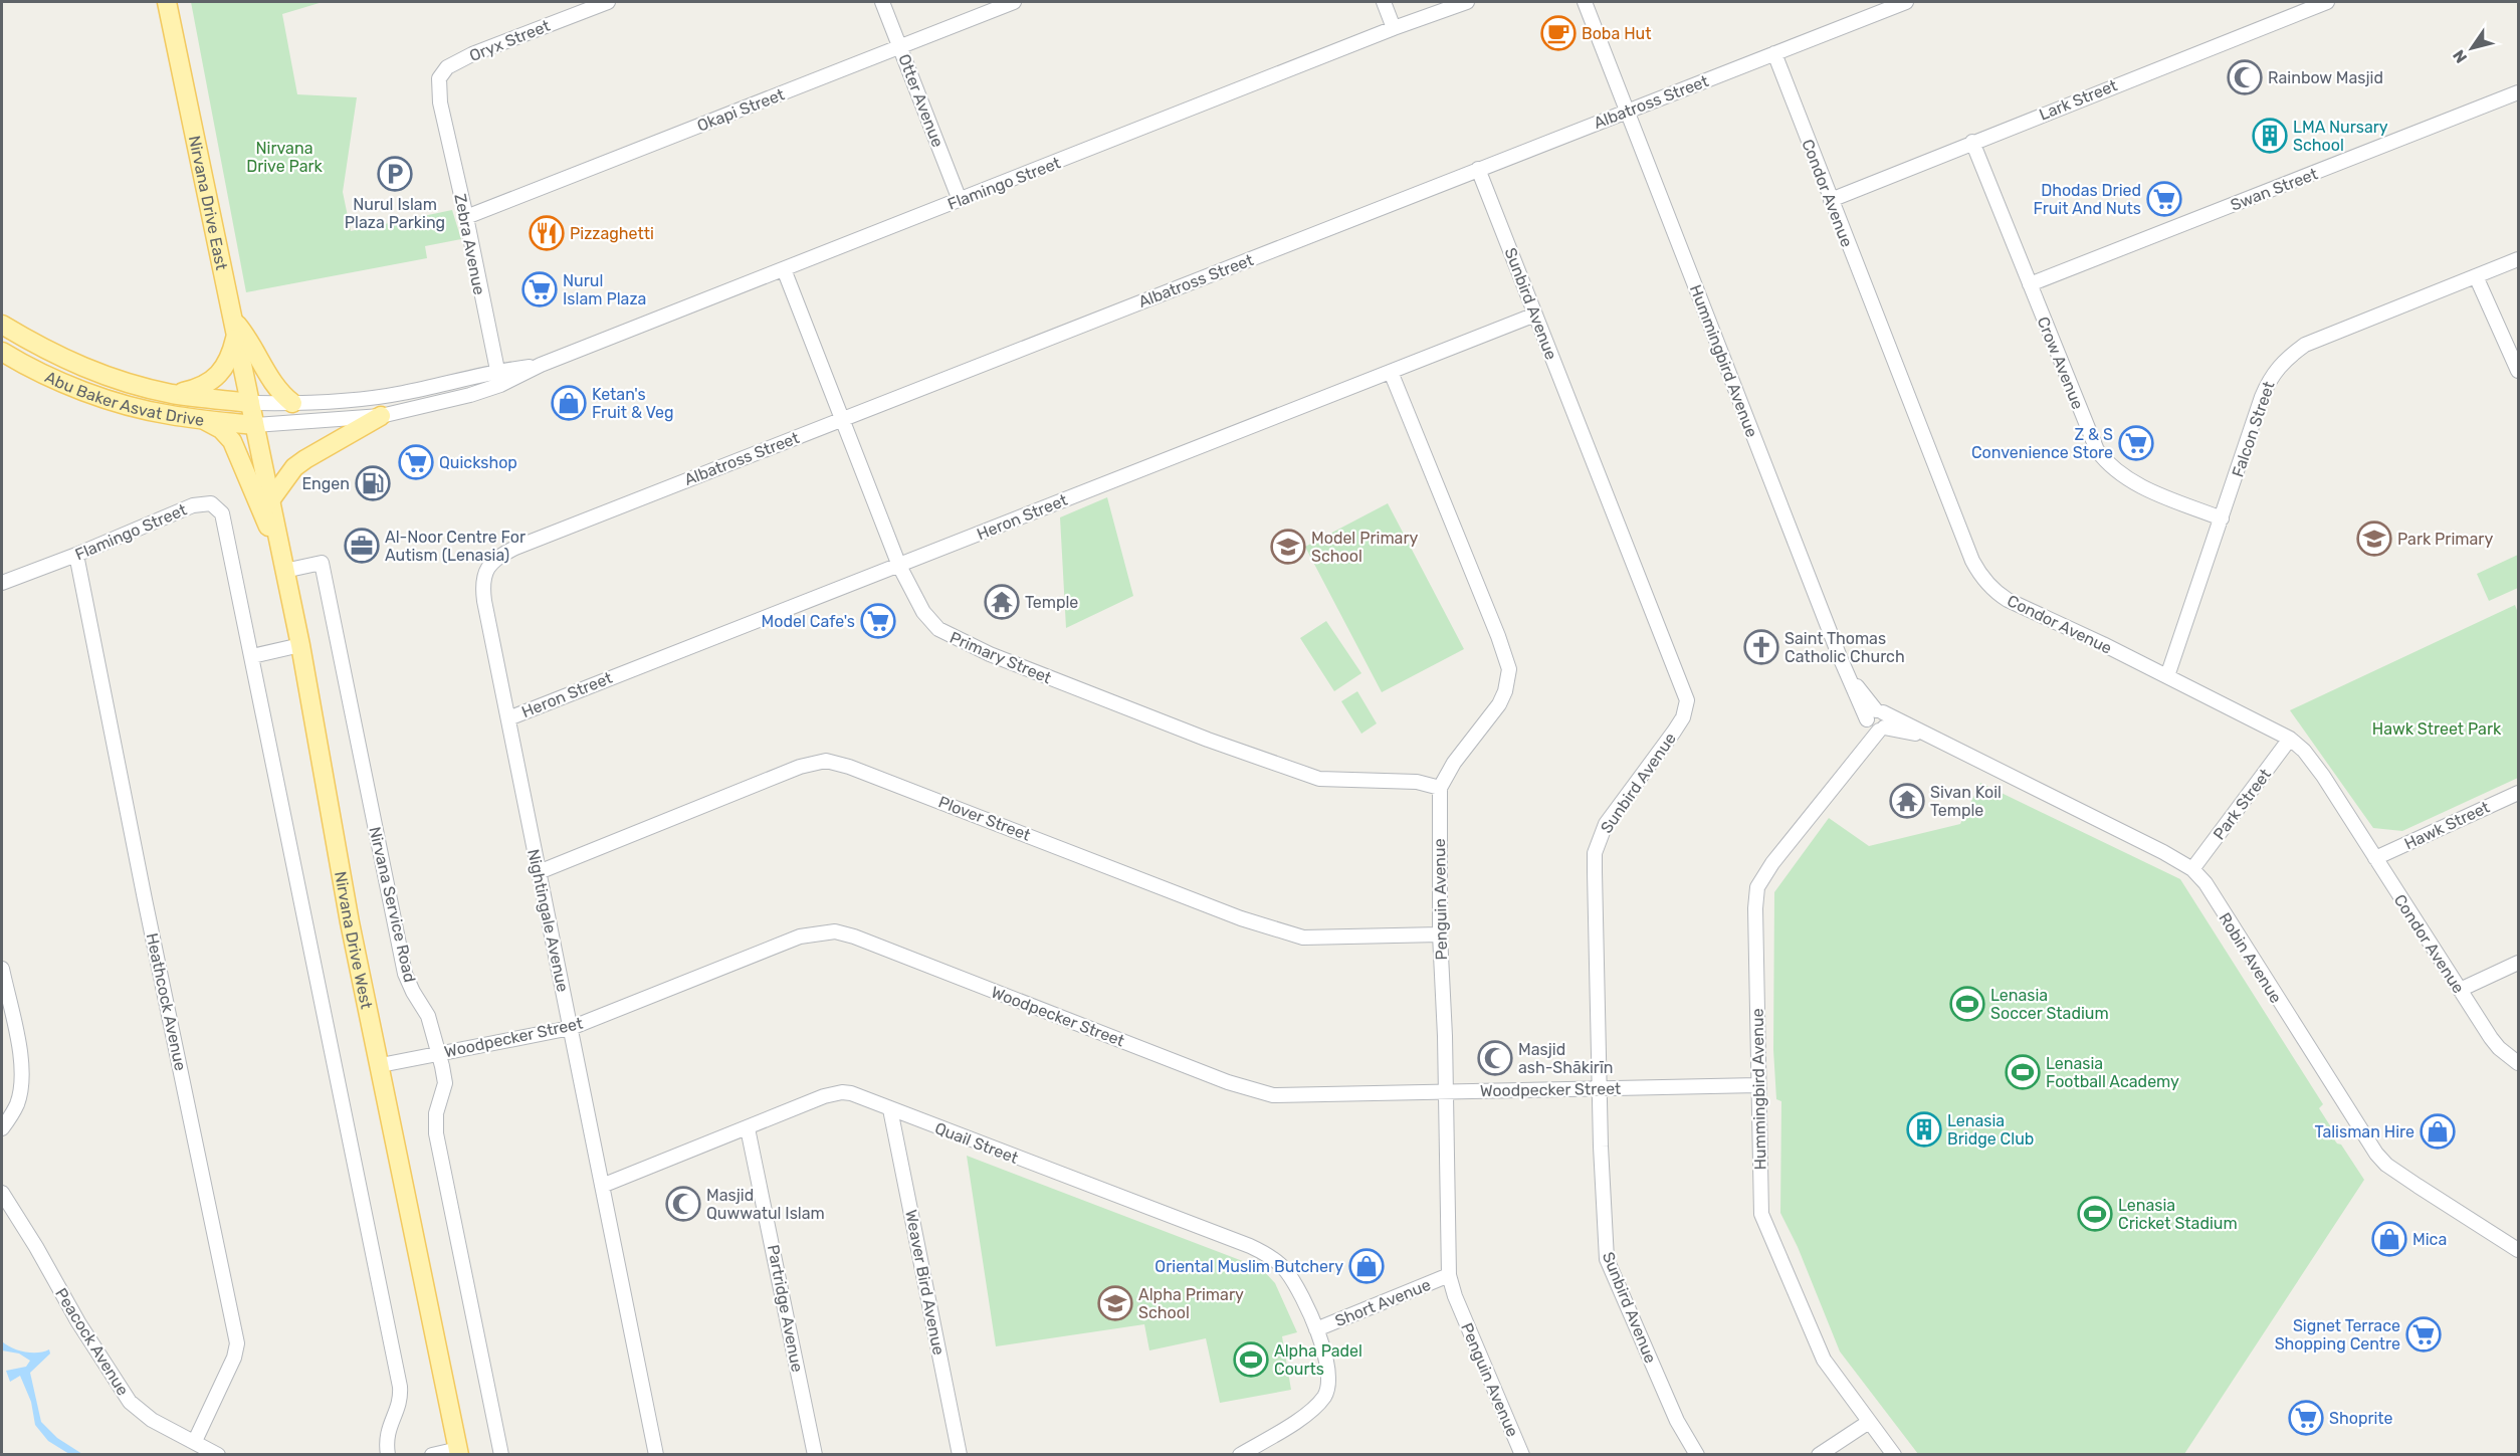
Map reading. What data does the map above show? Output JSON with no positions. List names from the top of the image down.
{
  "streets": {
    "main road": ["Nirvana Drive East", "Abu Baker Asvat Drive", "Nirvana Drive West"],
    "street": [
      "Oryx Street",
      "Lark Street",
      "Otter Avenue",
      "Albatross Street",
      "Okapi Street",
      "Flamingo Street",
      "Swan Street",
      "Condor Avenue",
      "Zebra Avenue",
      "Sunbird Avenue",
      "Hummingbird Avenue",
      "Crow Avenue",
      "Falcon Street",
      "Heron Street",
      "Primary Street",
      "Park Street",
      "Plover Street",
      "Hawk Street",
      "Penguin Avenue",
      "Nirvana Service Road",
      "Nightingale Avenue",
      "Robin Avenue",
      "Heathcock Avenue",
      "Woodpecker Street",
      "Quail Street",
      "Weaver Bird Avenue",
      "Short Avenue",
      "Partridge Avenue",
      "Peacock Avenue"
    ]
  },
  "crossings": [
    ["Oryx Street", "Zebra Avenue"],
    ["Lark Street", "Condor Avenue"],
    ["Lark Street", "Crow Avenue"],
    ["Otter Avenue", "Okapi Street"],
    ["Otter Avenue", "Flamingo Street"],
    ["Albatross Street", "Condor Avenue"],
    ["Albatross Street", "Sunbird Avenue"],
    ["Albatross Street", "Hummingbird Avenue"],
    ["Albatross Street", "Primary Street"],
    ["Albatross Street", "Nightingale Avenue"],
    ["Okapi Street", "Zebra Avenue"],
    ["Flamingo Street", "Nirvana Drive East"],
    ["Flamingo Street", "Zebra Avenue"],
    ["Flamingo Street", "Abu Baker Asvat Drive"],
    ["Flamingo Street", "Primary Street"],
    ["Flamingo Street", "Nirvana Drive West"],
    ["Flamingo Street", "Heathcock Avenue"],
    ["Swan Street", "Crow Avenue"],
    ["Condor Avenue", "Falcon Street"],
    ["Condor Avenue", "Park Street"],
    ["Condor Avenue", "Hawk Street"],
    ["Nirvana Drive East", "Abu Baker Asvat Drive"],
    ["Nirvana Drive East", "Nirvana Drive West"],
    ["Sunbird Avenue", "Heron Street"],
    ["Sunbird Avenue", "Woodpecker Street"],
    ["Hummingbird Avenue", "Robin Avenue"],
    ["Hummingbird Avenue", "Woodpecker Street"],
    ["Crow Avenue", "Falcon Street"],
    ["Abu Baker Asvat Drive", "Nirvana Drive West"],
    ["Heron Street", "Primary Street"],
    ["Heron Street", "Penguin Avenue"],
    ["Heron Street", "Nightingale Avenue"],
    ["Primary Street", "Penguin Avenue"],
    ["Park Street", "Robin Avenue"],
    ["Plover Street", "Penguin Avenue"],
    ["Plover Street", "Nightingale Avenue"],
    ["Penguin Avenue", "Woodpecker Street"],
    ["Penguin Avenue", "Short Avenue"],
    ["Nirvana Service Road", "Nirvana Drive West"],
    ["Nirvana Service Road", "Woodpecker Street"],
    ["Nightingale Avenue", "Woodpecker Street"],
    ["Nightingale Avenue", "Quail Street"],
    ["Nirvana Drive West", "Woodpecker Street"],
    ["Heathcock Avenue", "Peacock Avenue"],
    ["Quail Street", "Weaver Bird Avenue"],
    ["Quail Street", "Short Avenue"],
    ["Quail Street", "Partridge Avenue"]
  ],
  "parks": ["Nirvana Drive Park", "Hawk Street Park"],
  "places": {
    "cafe": ["Boba Hut"],
    "mosque": ["Rainbow Masjid", "Masjid ash-Shākirīn", "Masjid Quwwatul Islam"],
    "building": ["LMA Nursary School", "Lenasia Bridge Club"],
    "parking": ["Nurul Islam Plaza Parking"],
    "supermarket": [
      "Dhodas Dried Fruit And Nuts",
      "Nurul Islam Plaza",
      "Z & S Convenience Store",
      "Quickshop",
      "Model Cafe's",
      "Signet Terrace Shopping Centre",
      "Shoprite"
    ],
    "restaurant": ["Pizzaghetti"],
    "shop": [
      "Ketan's Fruit & Veg",
      "Talisman Hire",
      "Mica",
      "Oriental Muslim Butchery"
    ],
    "fuel station": ["Engen"],
    "school or university": ["Park Primary", "Model Primary School", "Alpha Primary School"],
    "office": ["Al-Noor Centre For Autism (Lenasia)"],
    "temple": ["Temple", "Sivan Koil Temple"],
    "church": ["Saint Thomas Catholic Church"],
    "sports": [
      "Lenasia Soccer Stadium",
      "Lenasia Football Academy",
      "Lenasia Cricket Stadium",
      "Alpha Padel Courts"
    ]
  },
  "north": "bottom left"
}
